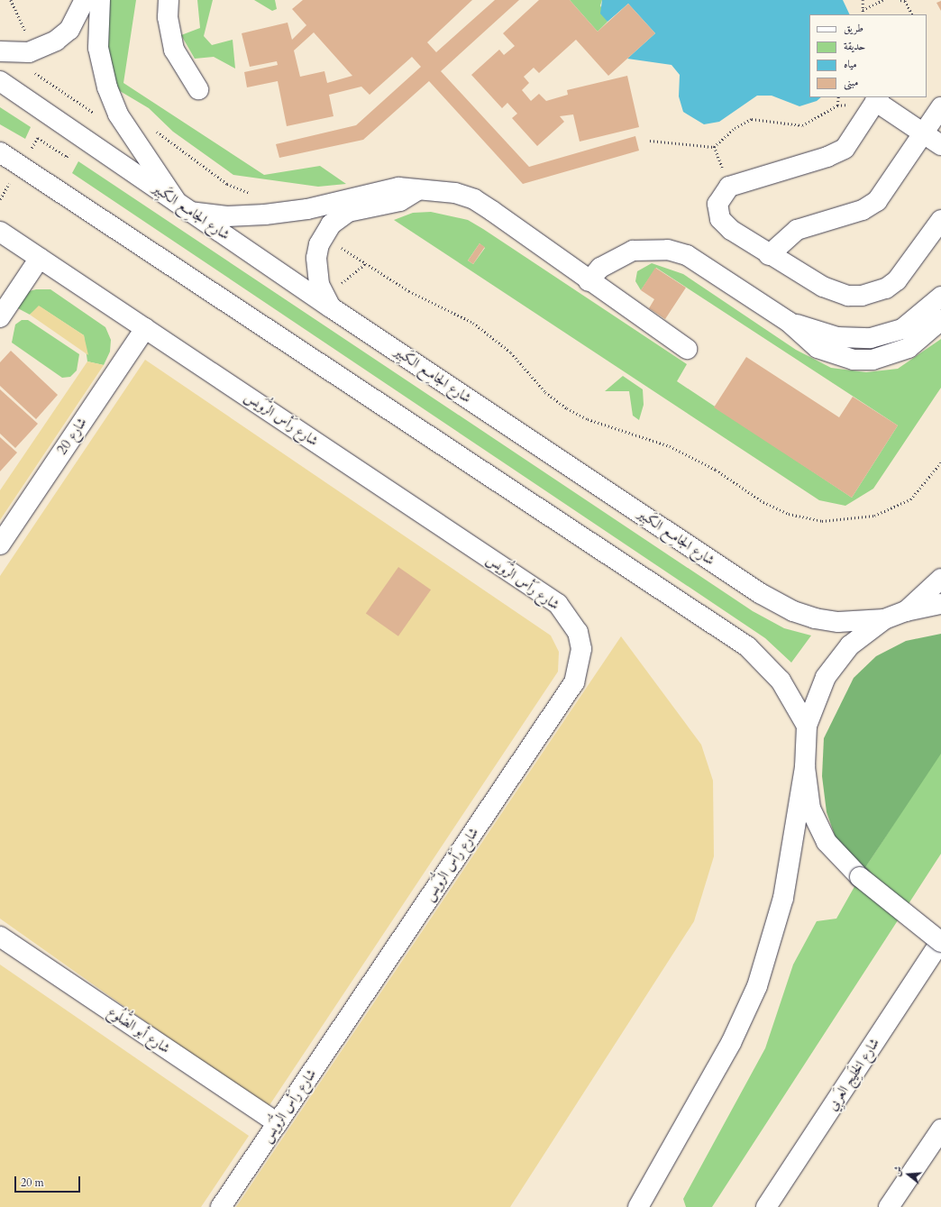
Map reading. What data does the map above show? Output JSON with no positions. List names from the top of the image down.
{
  "streets": {
    "main road": [
      "شارع الجامِع الكَبِير",
      "شارع رَأس الرُّوَيس",
      "شارع 20",
      "شارع أبو الضُّلُوع",
      "شارع الخَلِيج العَربِي"
    ]
  },
  "crossings": [
    ["شارع رَأس الرُّوَيس", "شارع 20"],
    ["شارع رَأس الرُّوَيس", "شارع أبو الضُّلُوع"]
  ],
  "legend": [
    "طريق",
    "حديقة",
    "مياه",
    "مبنى"
  ],
  "scale_bar": "20 m",
  "north": "left"
}
